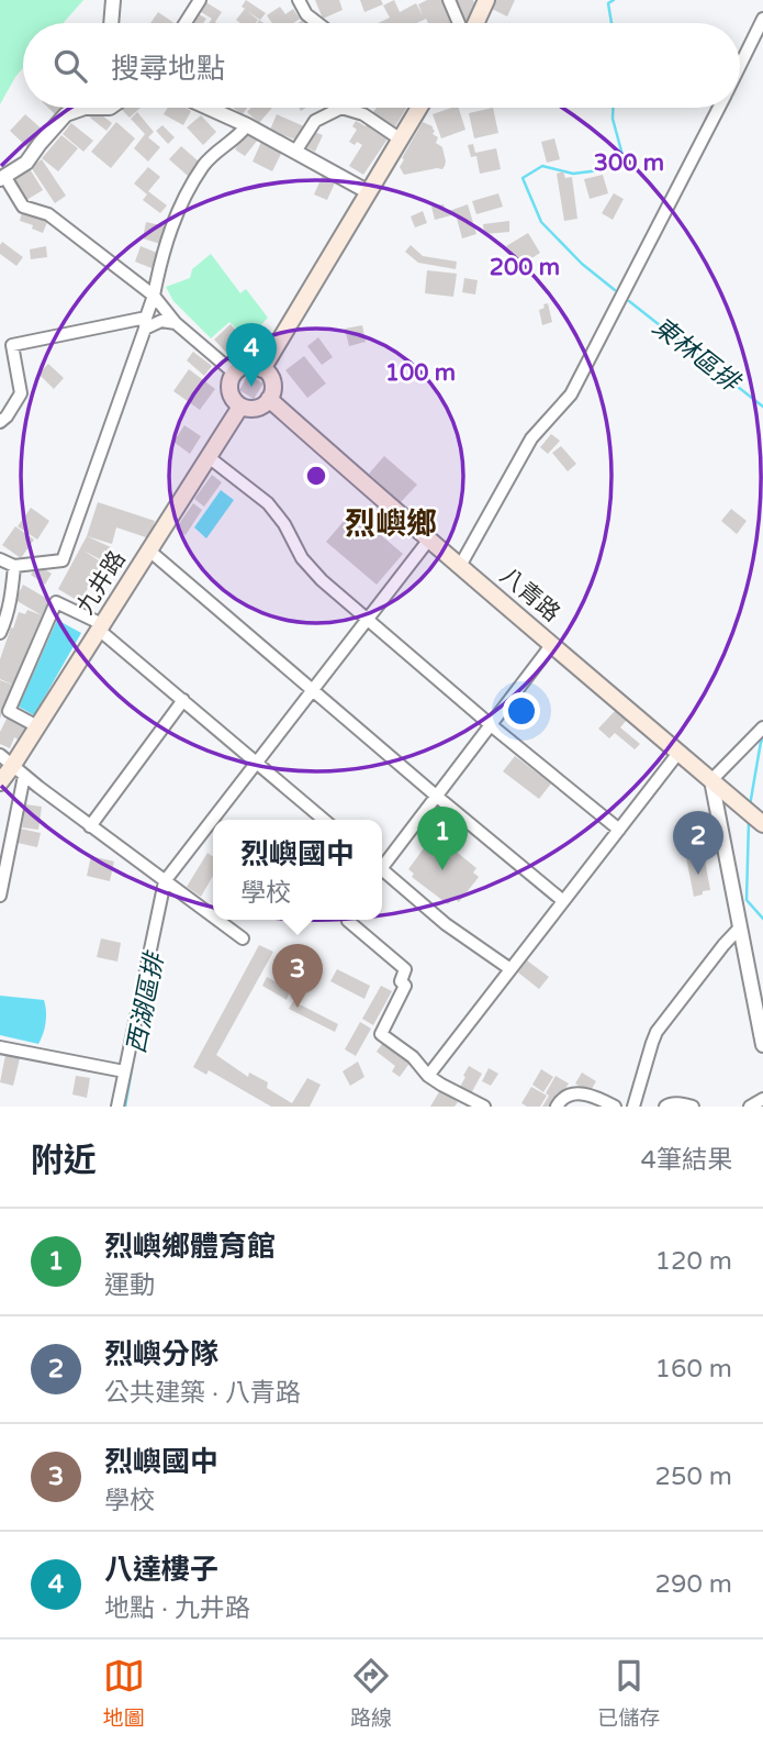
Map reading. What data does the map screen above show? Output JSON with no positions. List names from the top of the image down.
{
  "streets": {
    "main road": ["九井路", "八青路"]
  },
  "crossings": [
    ["九井路", "八青路"]
  ],
  "districts": ["烈嶼鄉"],
  "water": ["東林區排", "西湖區排"],
  "page": {
    "search": "搜尋地點",
    "pins": [
      "4",
      "1",
      "2",
      "3"
    ],
    "popup": ["烈嶼國中", "學校"],
    "heading": ["附近", "4筆結果"],
    "list": [
      {
        "mark": "1",
        "name": "烈嶼鄉體育館",
        "note": "運動",
        "value": "120 m"
      },
      {
        "mark": "2",
        "name": "烈嶼分隊",
        "note": "公共建築 · 八青路",
        "value": "160 m"
      },
      {
        "mark": "3",
        "name": "烈嶼國中",
        "note": "學校",
        "value": "250 m"
      },
      {
        "mark": "4",
        "name": "八達樓子",
        "note": "地點 · 九井路",
        "value": "290 m"
      }
    ],
    "nav": ["地圖", "路線", "已儲存"]
  },
  "rings": ["300 m", "200 m", "100 m"]
}
